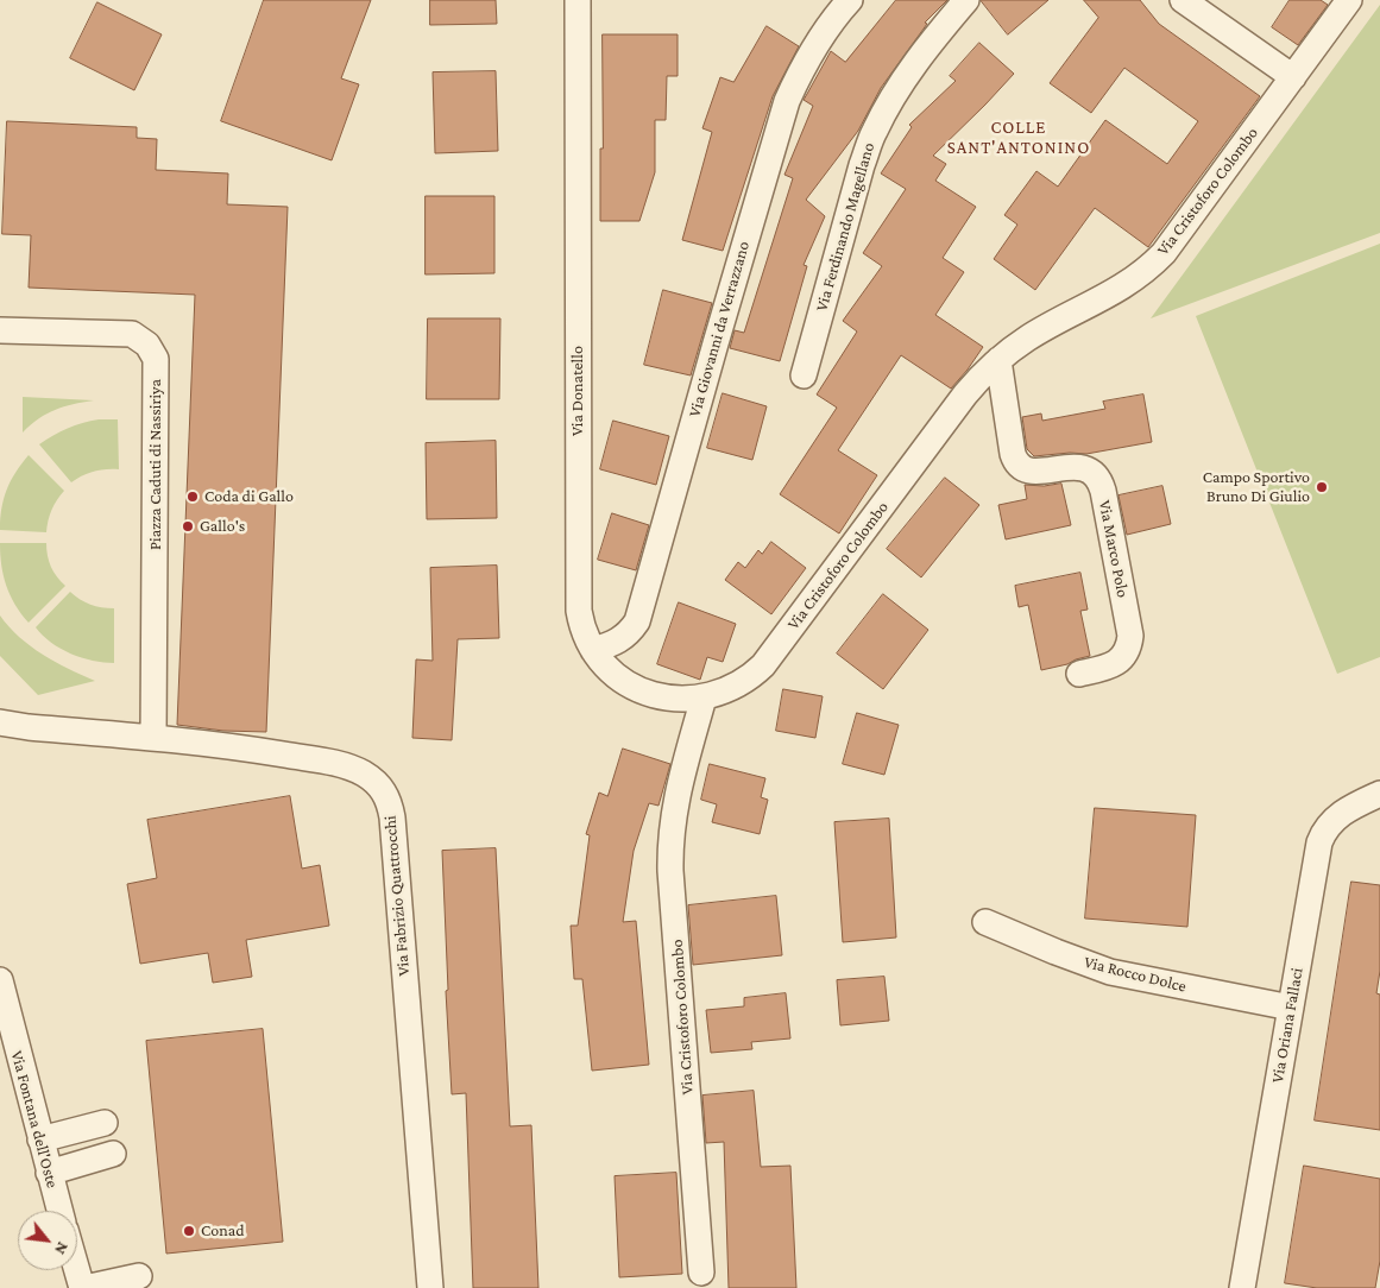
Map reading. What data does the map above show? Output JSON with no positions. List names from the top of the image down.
{
  "streets": {
    "street": [
      "Via Cristoforo Colombo",
      "Via Ferdinando Magellano",
      "Via Giovanni da Verrazzano",
      "Via Donatello",
      "Piazza Caduti di Nassiriya",
      "Via Marco Polo",
      "Via Fabrizio Quattrocchi",
      "Via Rocco Dolce",
      "Via Oriana Fallaci",
      "Via Fontana dell'Oste"
    ]
  },
  "crossings": [
    ["Via Cristoforo Colombo", "Via Donatello"],
    ["Via Cristoforo Colombo", "Via Marco Polo"],
    ["Via Giovanni da Verrazzano", "Via Donatello"],
    ["Piazza Caduti di Nassiriya", "Via Fabrizio Quattrocchi"],
    ["Via Rocco Dolce", "Via Oriana Fallaci"]
  ],
  "districts": ["COLLE SANT'ANTONINO"],
  "places": [
    "Campo Sportivo Bruno Di Giulio",
    "Coda di Gallo",
    "Gallo's",
    "Conad"
  ],
  "north": "bottom right"
}
